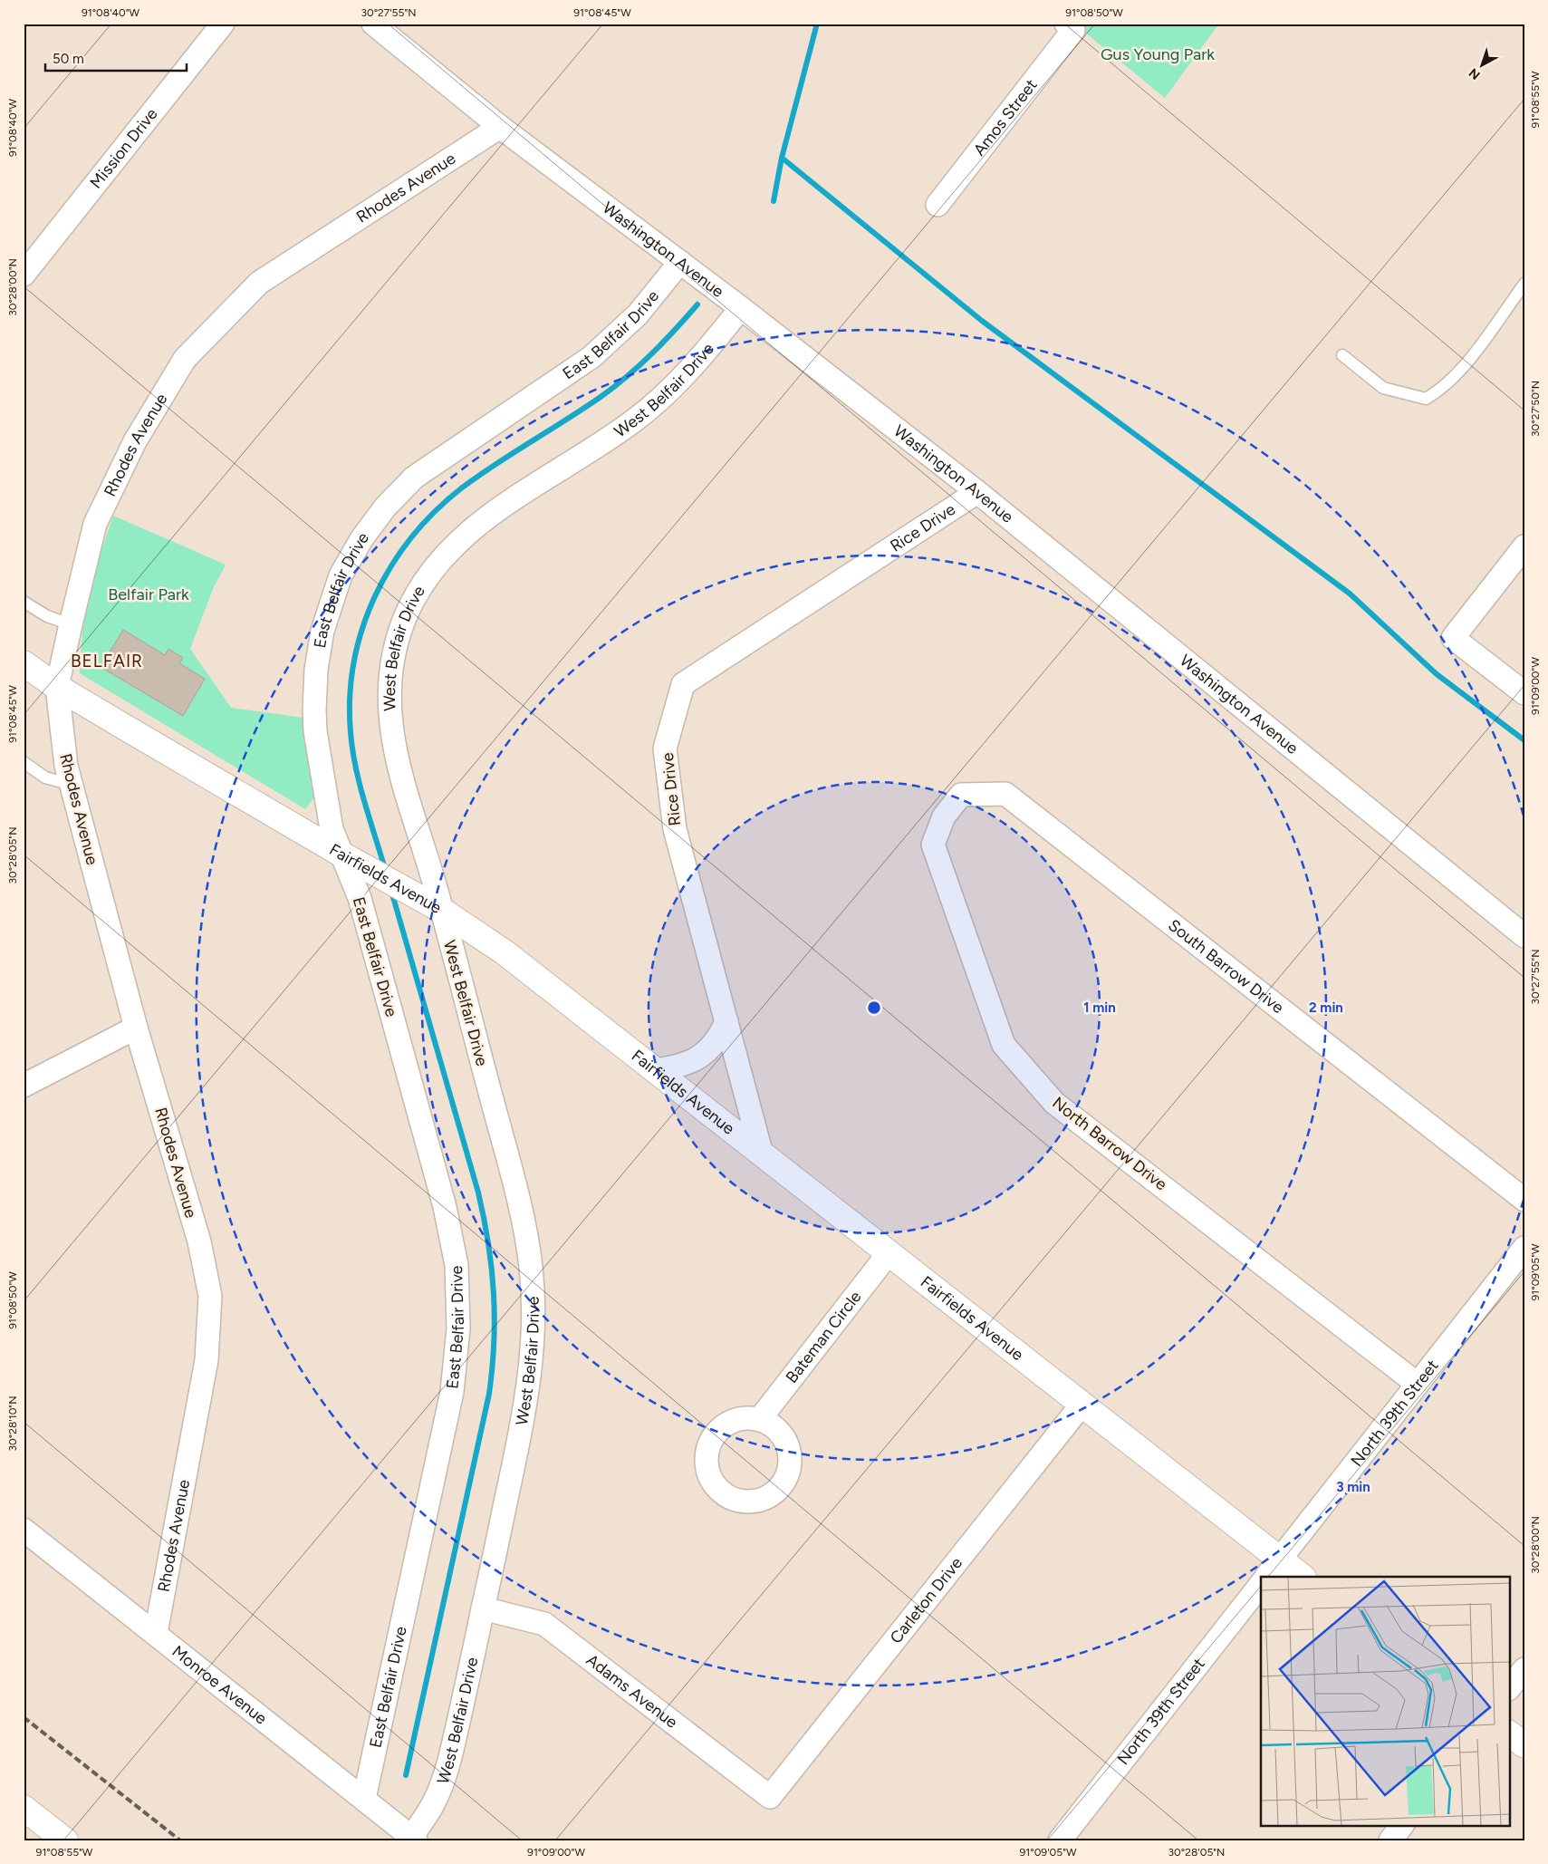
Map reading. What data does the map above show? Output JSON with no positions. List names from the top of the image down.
{
  "streets": {
    "street": [
      "Amos Street",
      "Mission Drive",
      "Rhodes Avenue",
      "Washington Avenue",
      "East Belfair Drive",
      "West Belfair Drive",
      "Rice Drive",
      "Fairfields Avenue",
      "South Barrow Drive",
      "North Barrow Drive",
      "Bateman Circle",
      "North 39th Street",
      "Carleton Drive",
      "Monroe Avenue",
      "Adams Avenue"
    ]
  },
  "crossings": [
    ["Rhodes Avenue", "Washington Avenue"],
    ["Rhodes Avenue", "Fairfields Avenue"],
    ["Rhodes Avenue", "Monroe Avenue"],
    ["Washington Avenue", "East Belfair Drive"],
    ["Washington Avenue", "West Belfair Drive"],
    ["Washington Avenue", "Rice Drive"],
    ["East Belfair Drive", "Fairfields Avenue"],
    ["East Belfair Drive", "Monroe Avenue"],
    ["West Belfair Drive", "Fairfields Avenue"],
    ["West Belfair Drive", "Monroe Avenue"],
    ["West Belfair Drive", "Adams Avenue"],
    ["Rice Drive", "Fairfields Avenue"],
    ["Fairfields Avenue", "Bateman Circle"],
    ["Fairfields Avenue", "North 39th Street"],
    ["Fairfields Avenue", "Carleton Drive"],
    ["South Barrow Drive", "North Barrow Drive"],
    ["North Barrow Drive", "North 39th Street"],
    ["Carleton Drive", "Adams Avenue"]
  ],
  "districts": ["BELFAIR"],
  "parks": ["Gus Young Park", "Belfair Park"],
  "scale_bar": "50 m",
  "north": "bottom left",
  "coordinates": [
    "91°08'40\"W",
    "30°27'55\"N",
    "91°08'45\"W",
    "91°08'50\"W",
    "91°08'55\"W",
    "30°28'00\"N",
    "30°27'50\"N",
    "91°09'00\"W",
    "30°28'05\"N",
    "91°09'05\"W",
    "30°28'10\"N"
  ],
  "rings": ["1 min", "2 min", "3 min"]
}
